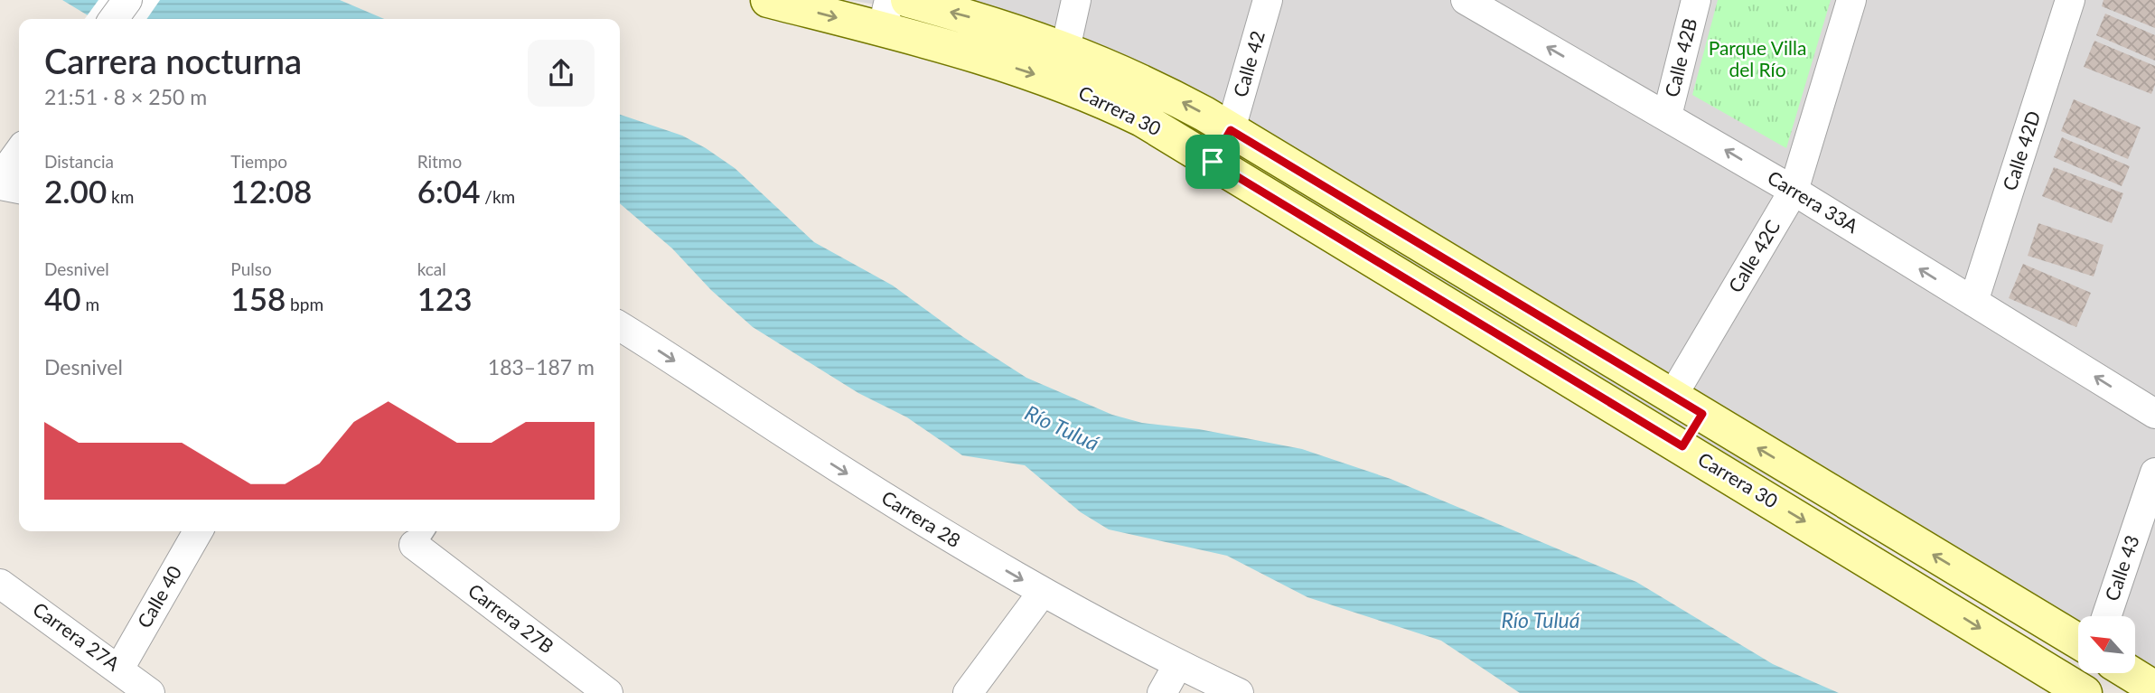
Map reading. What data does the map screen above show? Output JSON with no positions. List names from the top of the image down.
{
  "streets": {
    "main road": ["Carrera 30"],
    "street": [
      "Calle 42B",
      "Calle 42",
      "Calle 42D",
      "Carrera 33A",
      "Calle 42C",
      "Carrera 28",
      "Calle 43",
      "Calle 40",
      "Carrera 27B",
      "Carrera 27A"
    ]
  },
  "crossings": [
    ["Calle 42B", "Carrera 33A"],
    ["Calle 42", "Carrera 30"],
    ["Carrera 30", "Calle 42C"],
    ["Calle 42D", "Carrera 33A"],
    ["Carrera 33A", "Calle 42C"],
    ["Calle 40", "Carrera 27A"]
  ],
  "one_way": ["Carrera 33A", "Carrera 28"],
  "water": ["Río Tuluá"],
  "parks": ["Parque Villa del Río"],
  "north": "top left",
  "page": {
    "heading": ["Carrera nocturna", "21:51 · 8 × 250 m"],
    "stats": [
      ["Distancia", "2.00 km"],
      ["Tiempo", "12:08"],
      ["Ritmo", "6:04 /km"],
      ["Desnivel", "40 m"],
      ["Pulso", "158 bpm"],
      ["kcal", "123"]
    ],
    "chart": ["Desnivel", "183–187 m"]
  }
}
